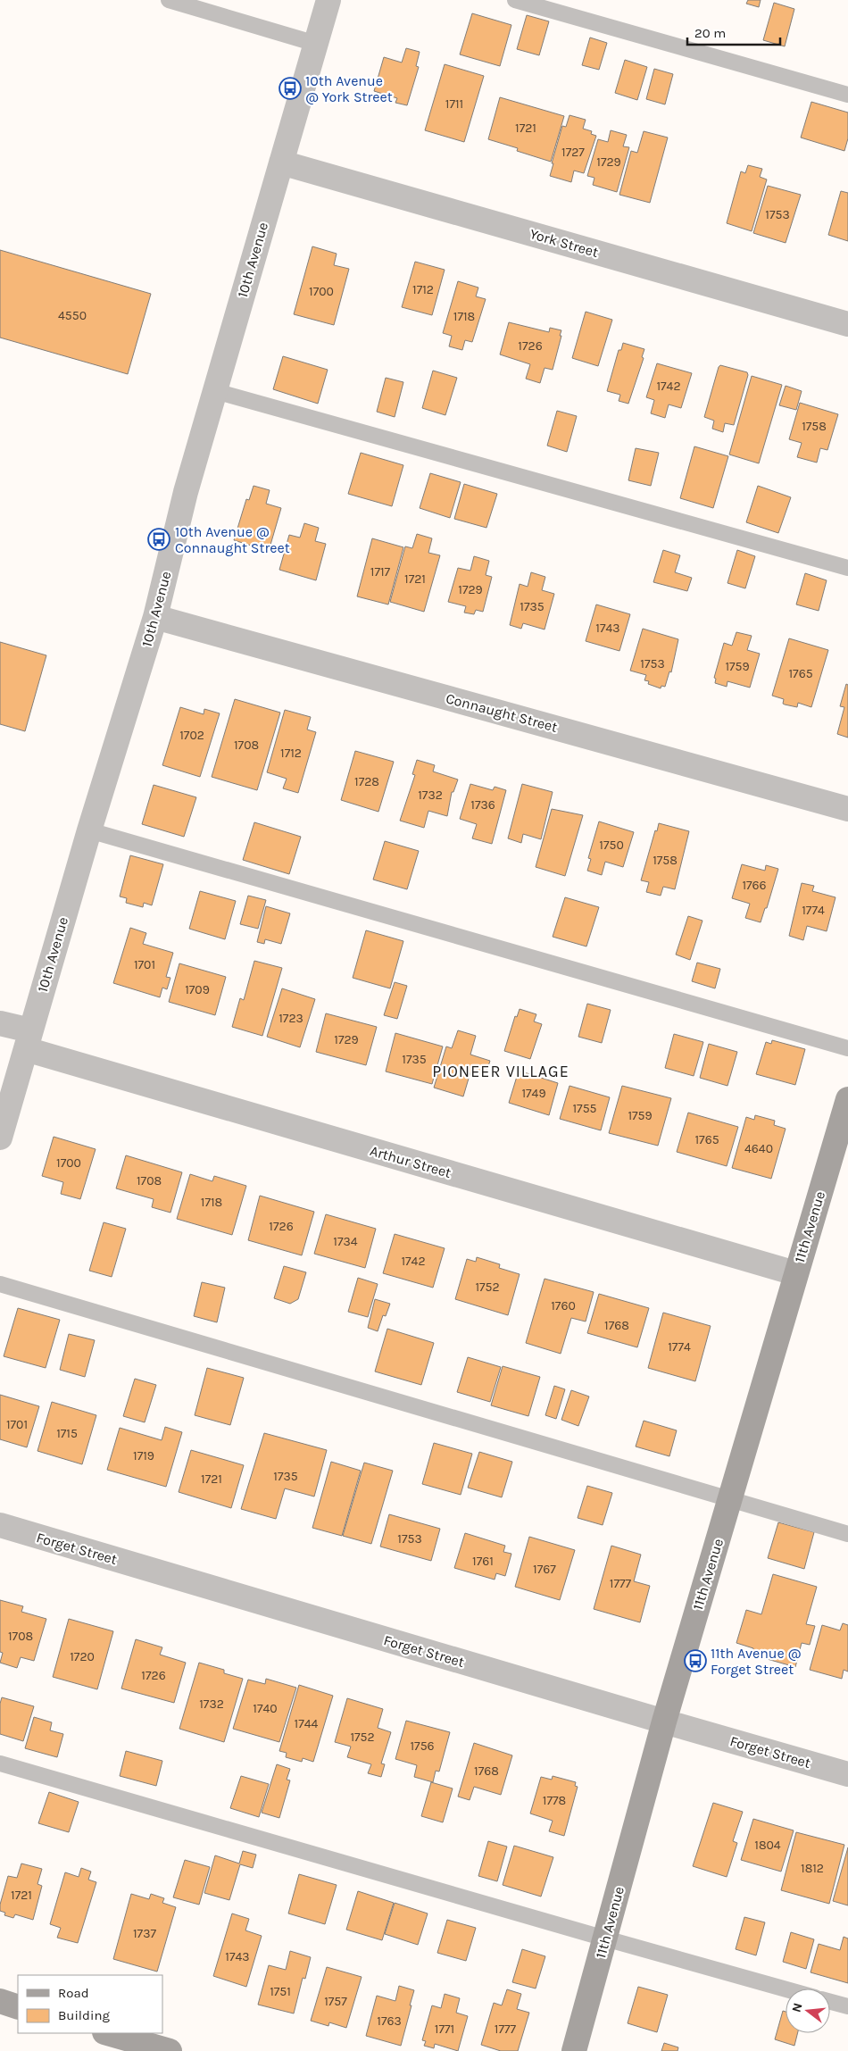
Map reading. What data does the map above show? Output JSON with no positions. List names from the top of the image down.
{
  "streets": {
    "street": [
      "York Street",
      "10th Avenue",
      "Connaught Street",
      "Arthur Street",
      "11th Avenue",
      "Forget Street"
    ]
  },
  "crossings": [
    ["York Street", "10th Avenue"],
    ["10th Avenue", "Connaught Street"],
    ["10th Avenue", "Arthur Street"],
    ["Arthur Street", "11th Avenue"],
    ["11th Avenue", "Forget Street"]
  ],
  "districts": ["PIONEER VILLAGE"],
  "places": {
    "bus stop": ["10th Avenue @ York Street", "10th Avenue @ Connaught Street", "11th Avenue @ Forget Street"]
  },
  "house_numbers": [
    "1711",
    "1721",
    "1727",
    "1729",
    "1753",
    "1712",
    "1700",
    "4550",
    "1718",
    "1726",
    "1742",
    "1758",
    "1717",
    "1721",
    "1729",
    "1735",
    "1743",
    "1753",
    "1759",
    "1765",
    "1702",
    "1708",
    "1712",
    "1728",
    "1732",
    "1736",
    "1750",
    "1758",
    "1766",
    "1774",
    "1701",
    "1709",
    "1723",
    "1729",
    "1735",
    "1749",
    "1755",
    "1759",
    "1765",
    "4640",
    "1700",
    "1708",
    "1718",
    "1726",
    "1734",
    "1742",
    "1752",
    "1760",
    "1768",
    "1774",
    "1701",
    "1715",
    "1719",
    "1735",
    "1721",
    "1753",
    "1761",
    "1767",
    "1777",
    "1708",
    "1720",
    "1726",
    "1732",
    "1740",
    "1744",
    "1752",
    "1756",
    "1768",
    "1778",
    "1804",
    "1812",
    "1721",
    "1737",
    "1743",
    "1751",
    "1757",
    "1763",
    "1771",
    "1777"
  ],
  "legend": ["Road", "Building"],
  "scale_bar": "20 m",
  "north": "left"
}
